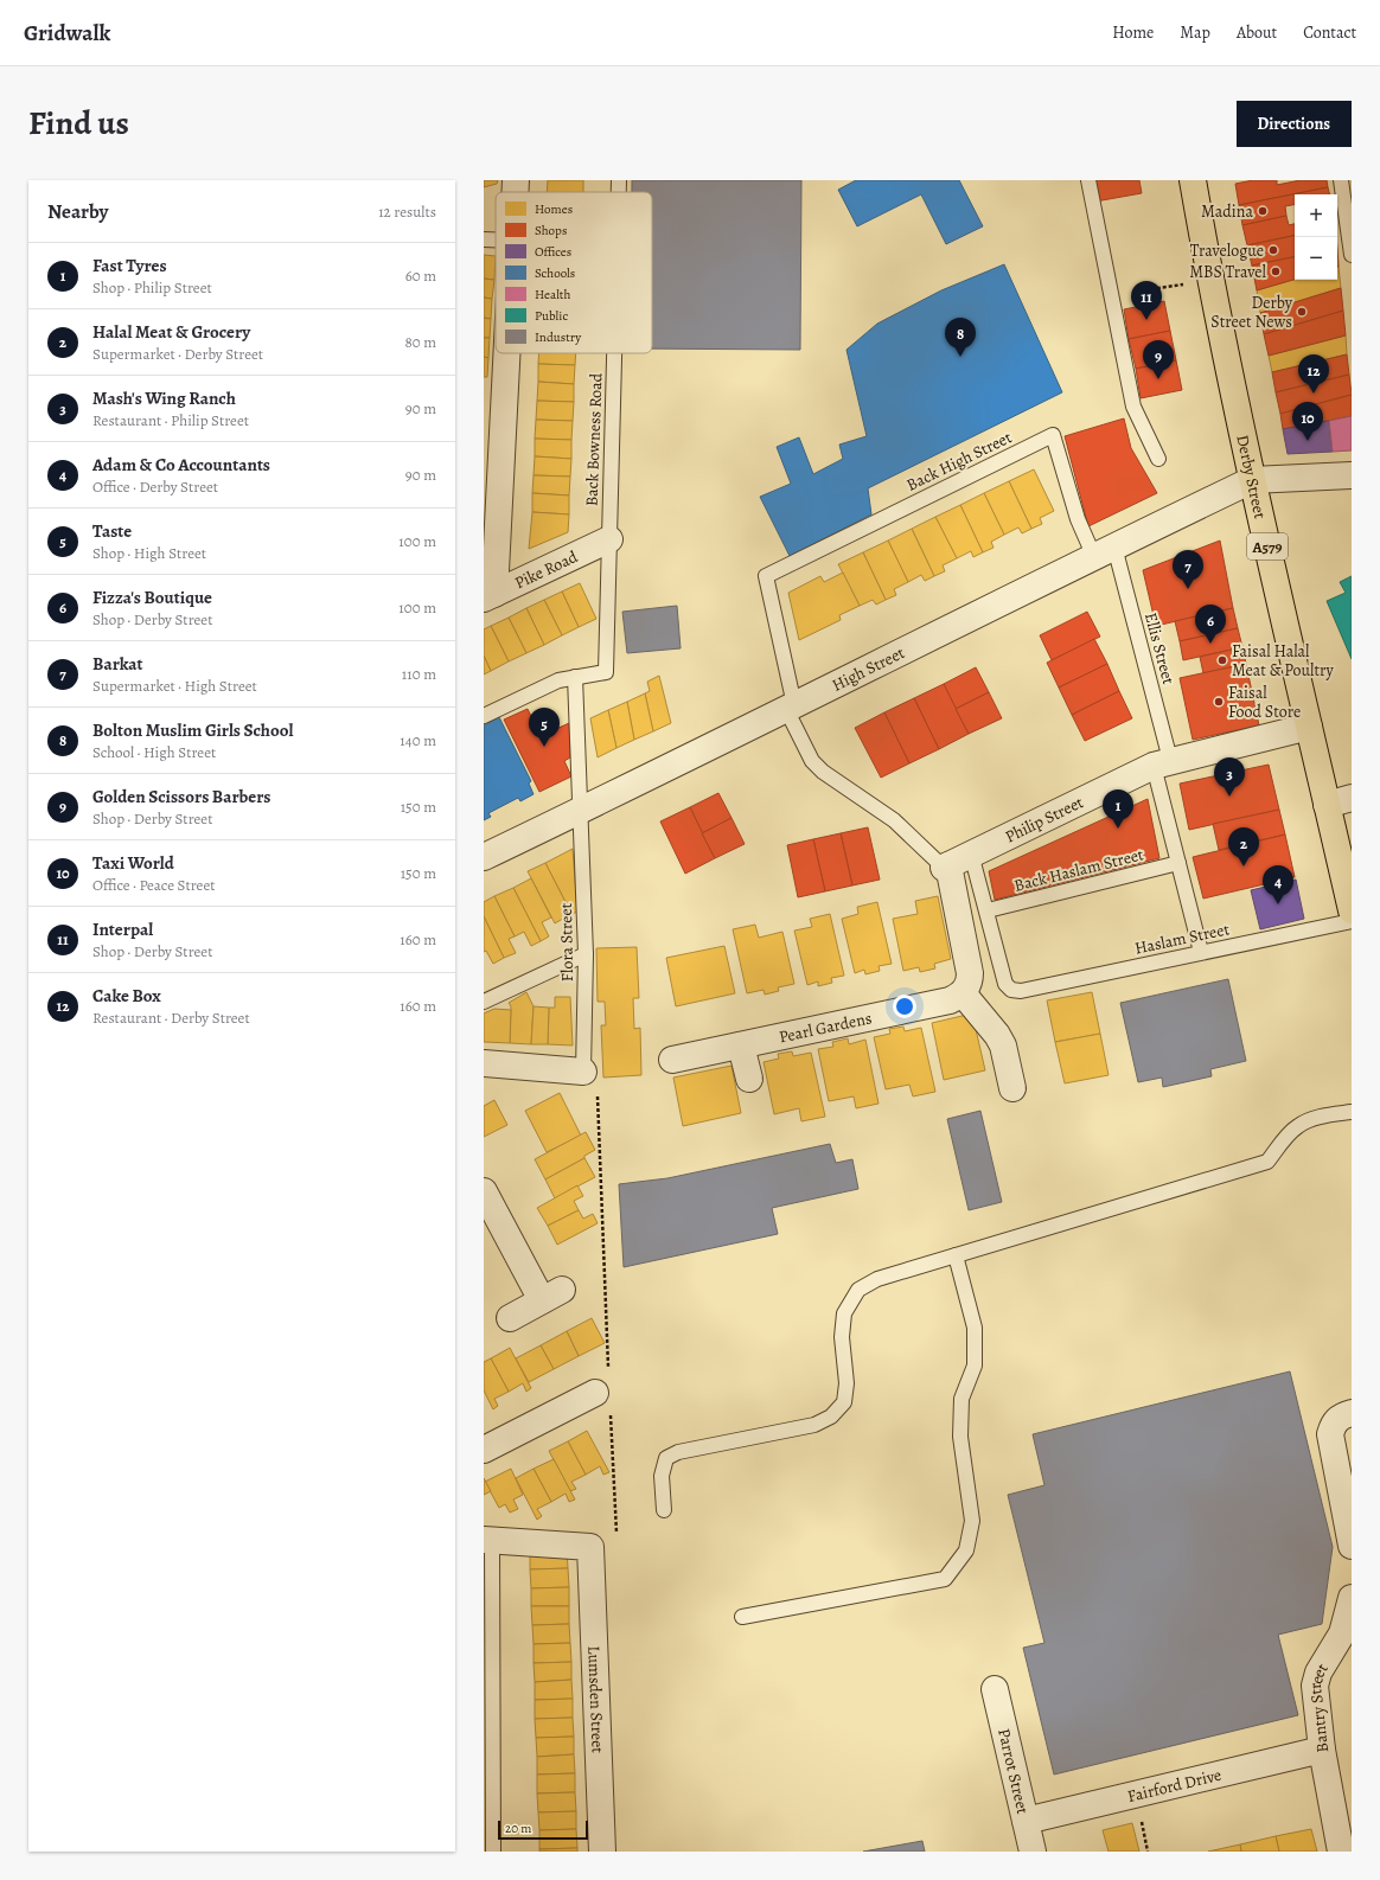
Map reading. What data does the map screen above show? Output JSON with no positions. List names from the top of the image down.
{
  "streets": {
    "main road": ["Derby Street", "A579"],
    "street": [
      "Pike Road",
      "High Street",
      "Philip Street",
      "Pearl Gardens",
      "Lumsden Street",
      "Bantry Street",
      "Parrot Street",
      "Fairford Drive"
    ],
    "lane": [
      "Back Bowness Road",
      "Back High Street",
      "Ellis Street",
      "Back Haslam Street",
      "Haslam Street",
      "Flora Street"
    ]
  },
  "crossings": [
    ["Back Bowness Road", "Pike Road"],
    ["Back High Street", "Ellis Street"],
    ["Back High Street", "High Street"],
    ["Derby Street", "High Street"],
    ["Derby Street", "Philip Street"],
    ["Ellis Street", "High Street"],
    ["Ellis Street", "Philip Street"],
    ["Ellis Street", "Back Haslam Street"],
    ["Ellis Street", "Haslam Street"],
    ["High Street", "Flora Street"],
    ["Back Haslam Street", "Haslam Street"],
    ["Bantry Street", "Fairford Drive"],
    ["Parrot Street", "Fairford Drive"]
  ],
  "places": [
    "Madina",
    "Travelogue",
    "MBS Travel",
    "Derby Street News",
    "Faisal Halal Meat & Poultry",
    "Faisal Food Store"
  ],
  "legend": [
    "Homes",
    "Shops",
    "Offices",
    "Schools",
    "Health",
    "Public",
    "Industry"
  ],
  "scale_bar": "20 m",
  "page": {
    "header": "Gridwalk",
    "nav": [
      "Home",
      "Map",
      "About",
      "Contact"
    ],
    "title": "Find us",
    "buttons": "Directions",
    "heading": ["Nearby", "12 results"],
    "map_buttons": ["+", "−"],
    "list": [
      {
        "mark": "1",
        "name": "Fast Tyres",
        "note": "Shop · Philip Street",
        "value": "60 m"
      },
      {
        "mark": "2",
        "name": "Halal Meat & Grocery",
        "note": "Supermarket · Derby Street",
        "value": "80 m"
      },
      {
        "mark": "3",
        "name": "Mash's Wing Ranch",
        "note": "Restaurant · Philip Street",
        "value": "90 m"
      },
      {
        "mark": "4",
        "name": "Adam & Co Accountants",
        "note": "Office · Derby Street",
        "value": "90 m"
      },
      {
        "mark": "5",
        "name": "Taste",
        "note": "Shop · High Street",
        "value": "100 m"
      },
      {
        "mark": "6",
        "name": "Fizza's Boutique",
        "note": "Shop · Derby Street",
        "value": "100 m"
      },
      {
        "mark": "7",
        "name": "Barkat",
        "note": "Supermarket · High Street",
        "value": "110 m"
      },
      {
        "mark": "8",
        "name": "Bolton Muslim Girls School",
        "note": "School · High Street",
        "value": "140 m"
      },
      {
        "mark": "9",
        "name": "Golden Scissors Barbers",
        "note": "Shop · Derby Street",
        "value": "150 m"
      },
      {
        "mark": "10",
        "name": "Taxi World",
        "note": "Office · Peace Street",
        "value": "150 m"
      },
      {
        "mark": "11",
        "name": "Interpal",
        "note": "Shop · Derby Street",
        "value": "160 m"
      },
      {
        "mark": "12",
        "name": "Cake Box",
        "note": "Restaurant · Derby Street",
        "value": "160 m"
      }
    ],
    "pins": [
      "11",
      "8",
      "9",
      "12",
      "10",
      "7",
      "6",
      "5",
      "3",
      "1",
      "2",
      "4"
    ],
    "scale": "20 m"
  }
}
